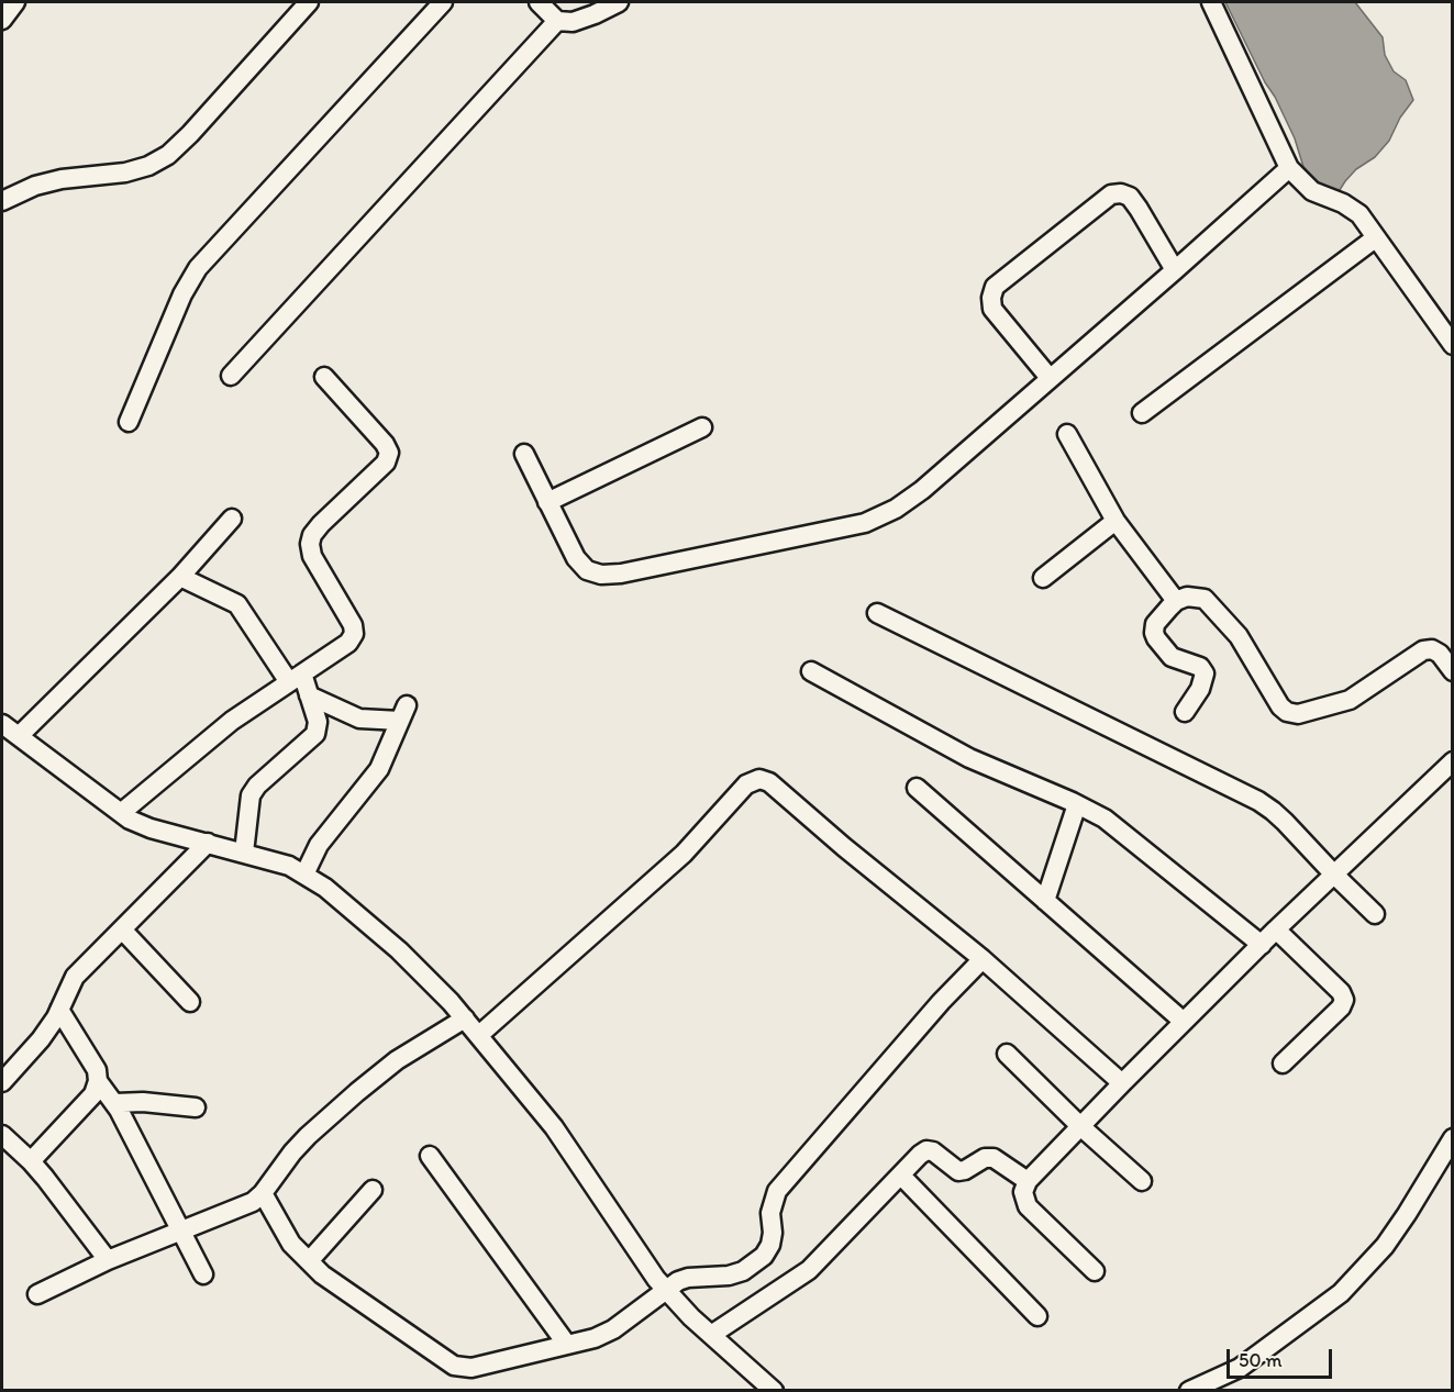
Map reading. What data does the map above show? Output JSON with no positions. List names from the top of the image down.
{
  "scale_bar": "50 m"
}
